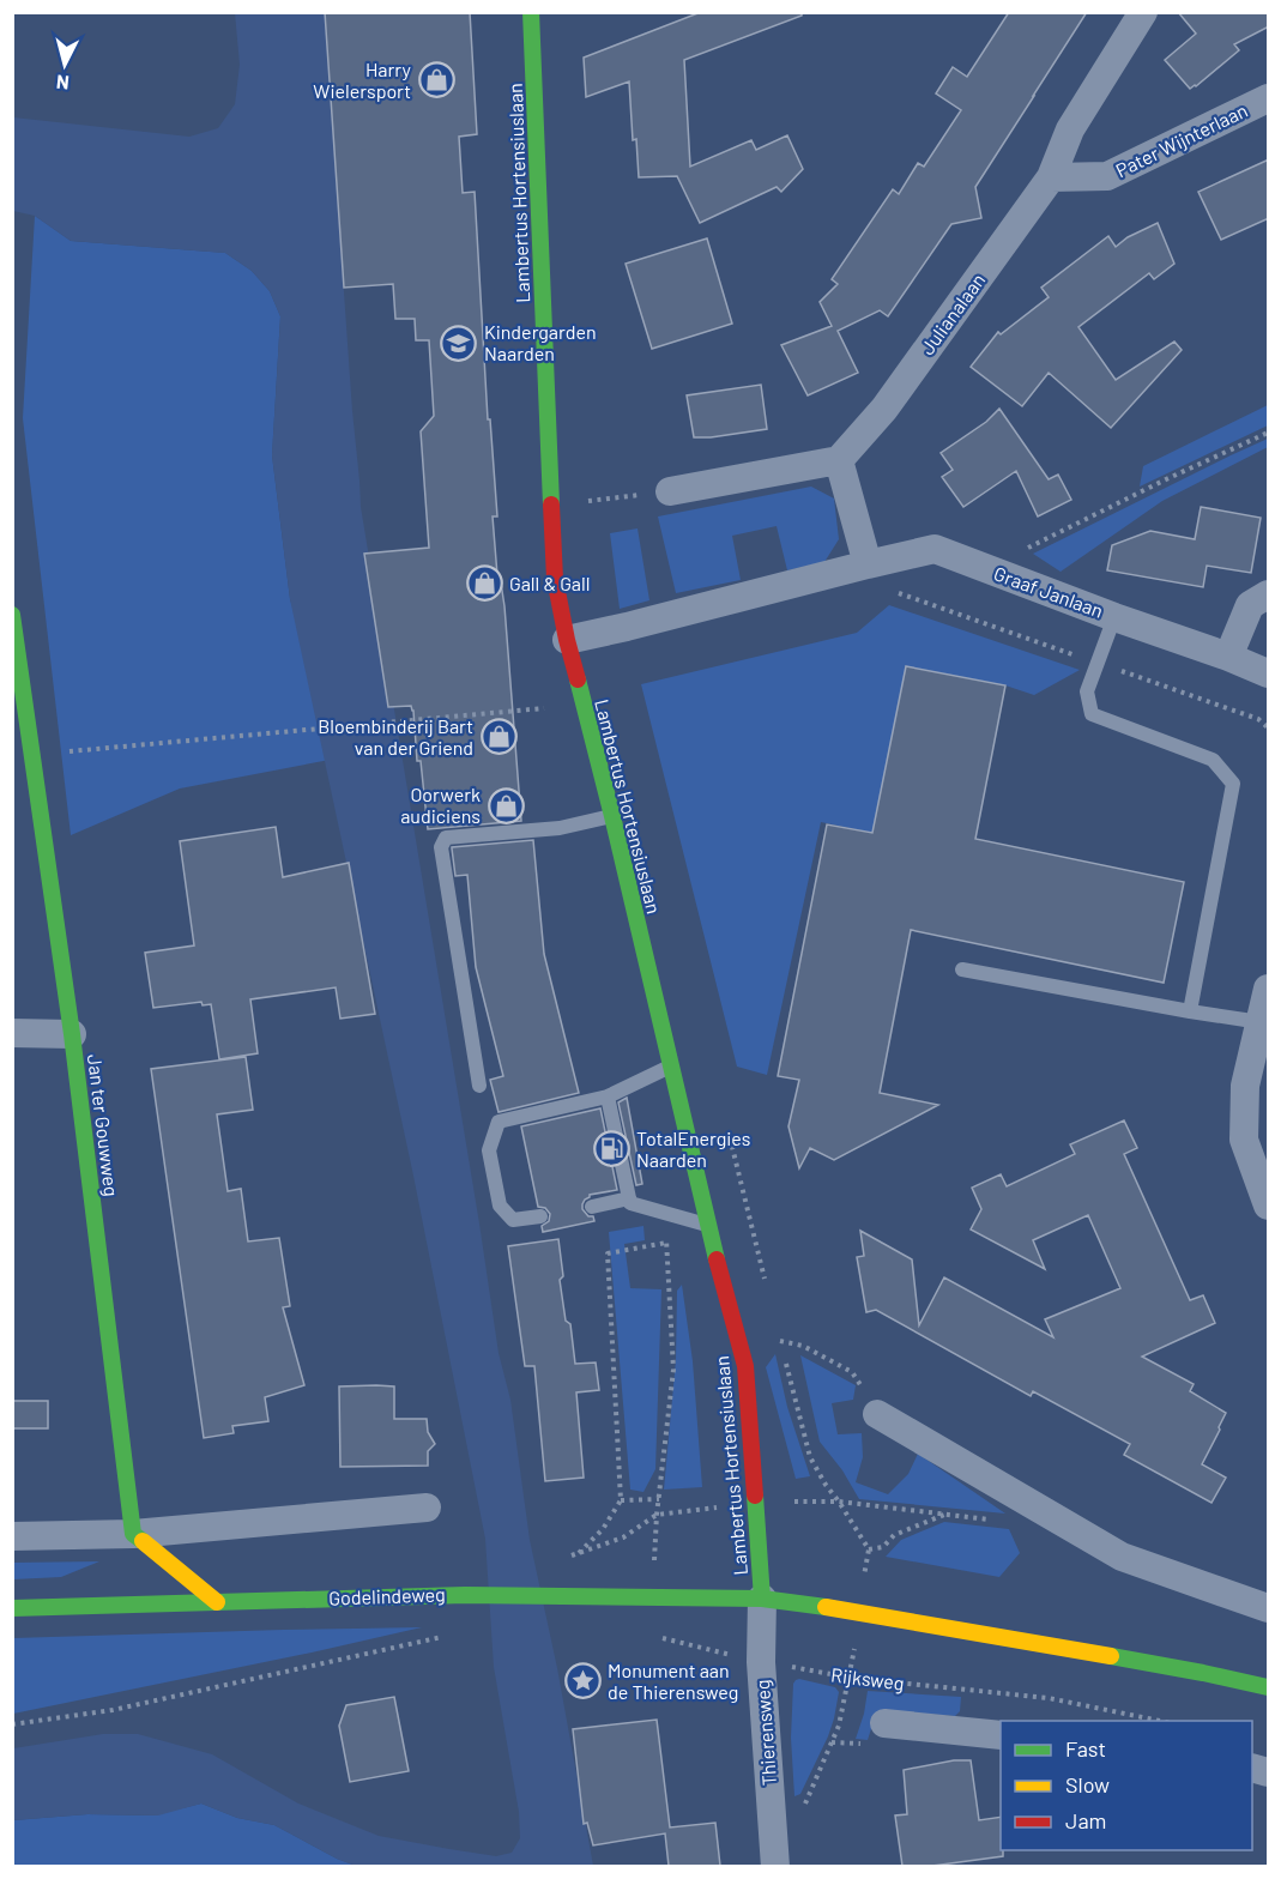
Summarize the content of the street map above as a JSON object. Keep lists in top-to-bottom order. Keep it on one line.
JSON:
{"streets":{"street":["Pater Wijnterlaan","Lambertus Hortensiuslaan","Julianalaan","Graaf Janlaan","Jan ter Gouwweg","Godelindeweg","Thierensweg"],"path":["Rijksweg"]},"crossings":[["Pater Wijnterlaan","Julianalaan"],["Lambertus Hortensiuslaan","Graaf Janlaan"],["Lambertus Hortensiuslaan","Godelindeweg"],["Lambertus Hortensiuslaan","Thierensweg"],["Godelindeweg","Thierensweg"],["Rijksweg","Thierensweg"]],"places":{"shop":["Harry Wielersport","Gall & Gall","Bloembinderij Bart van der Griend","Oorwerk audiciens"],"school or university":["Kindergarden Naarden"],"fuel station":["TotalEnergies Naarden"],"place":["Monument aan de Thierensweg"]},"legend":["Fast","Slow","Jam"],"north":"bottom"}
